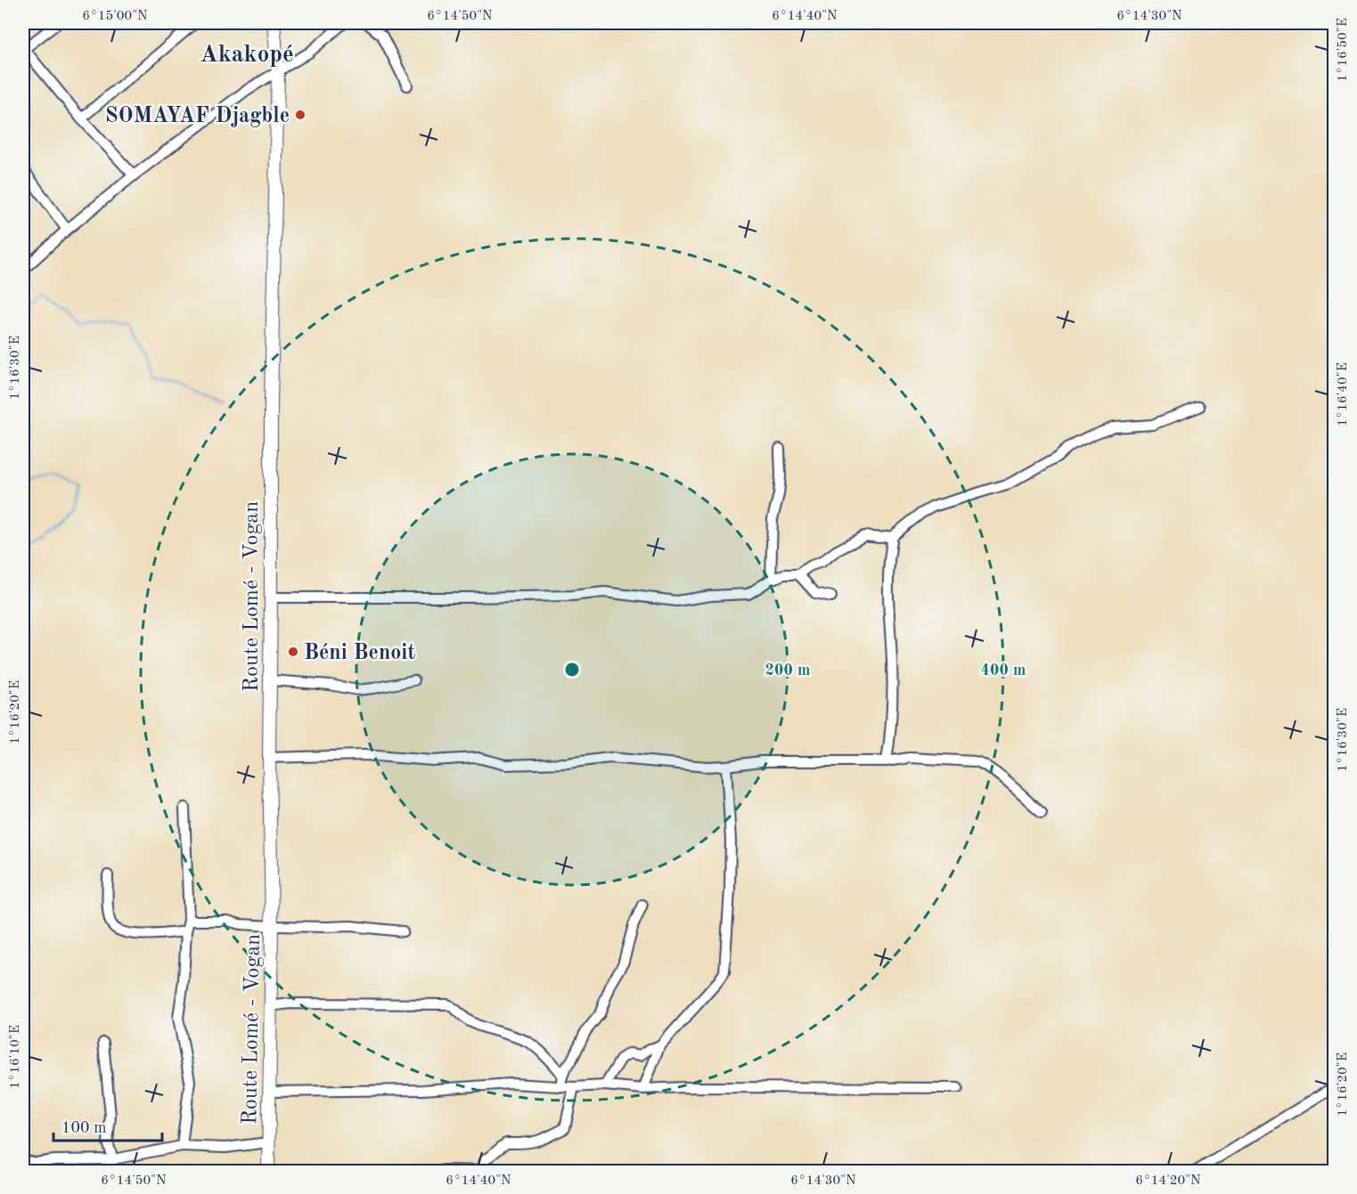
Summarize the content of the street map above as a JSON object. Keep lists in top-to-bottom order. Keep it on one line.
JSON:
{"streets":{"main road":["Route Lomé - Vogan"]},"districts":["Akakopé"],"places":["SOMAYAF Djagble","Béni Benoit"],"scale_bar":"100 m","coordinates":["6°15'00\"N","6°14'50\"N","6°14'40\"N","6°14'30\"N","1°16'50\"E","1°16'30\"E","1°16'40\"E","1°16'20\"E","1°16'10\"E","6°14'20\"N"],"rings":["200 m","400 m"]}
